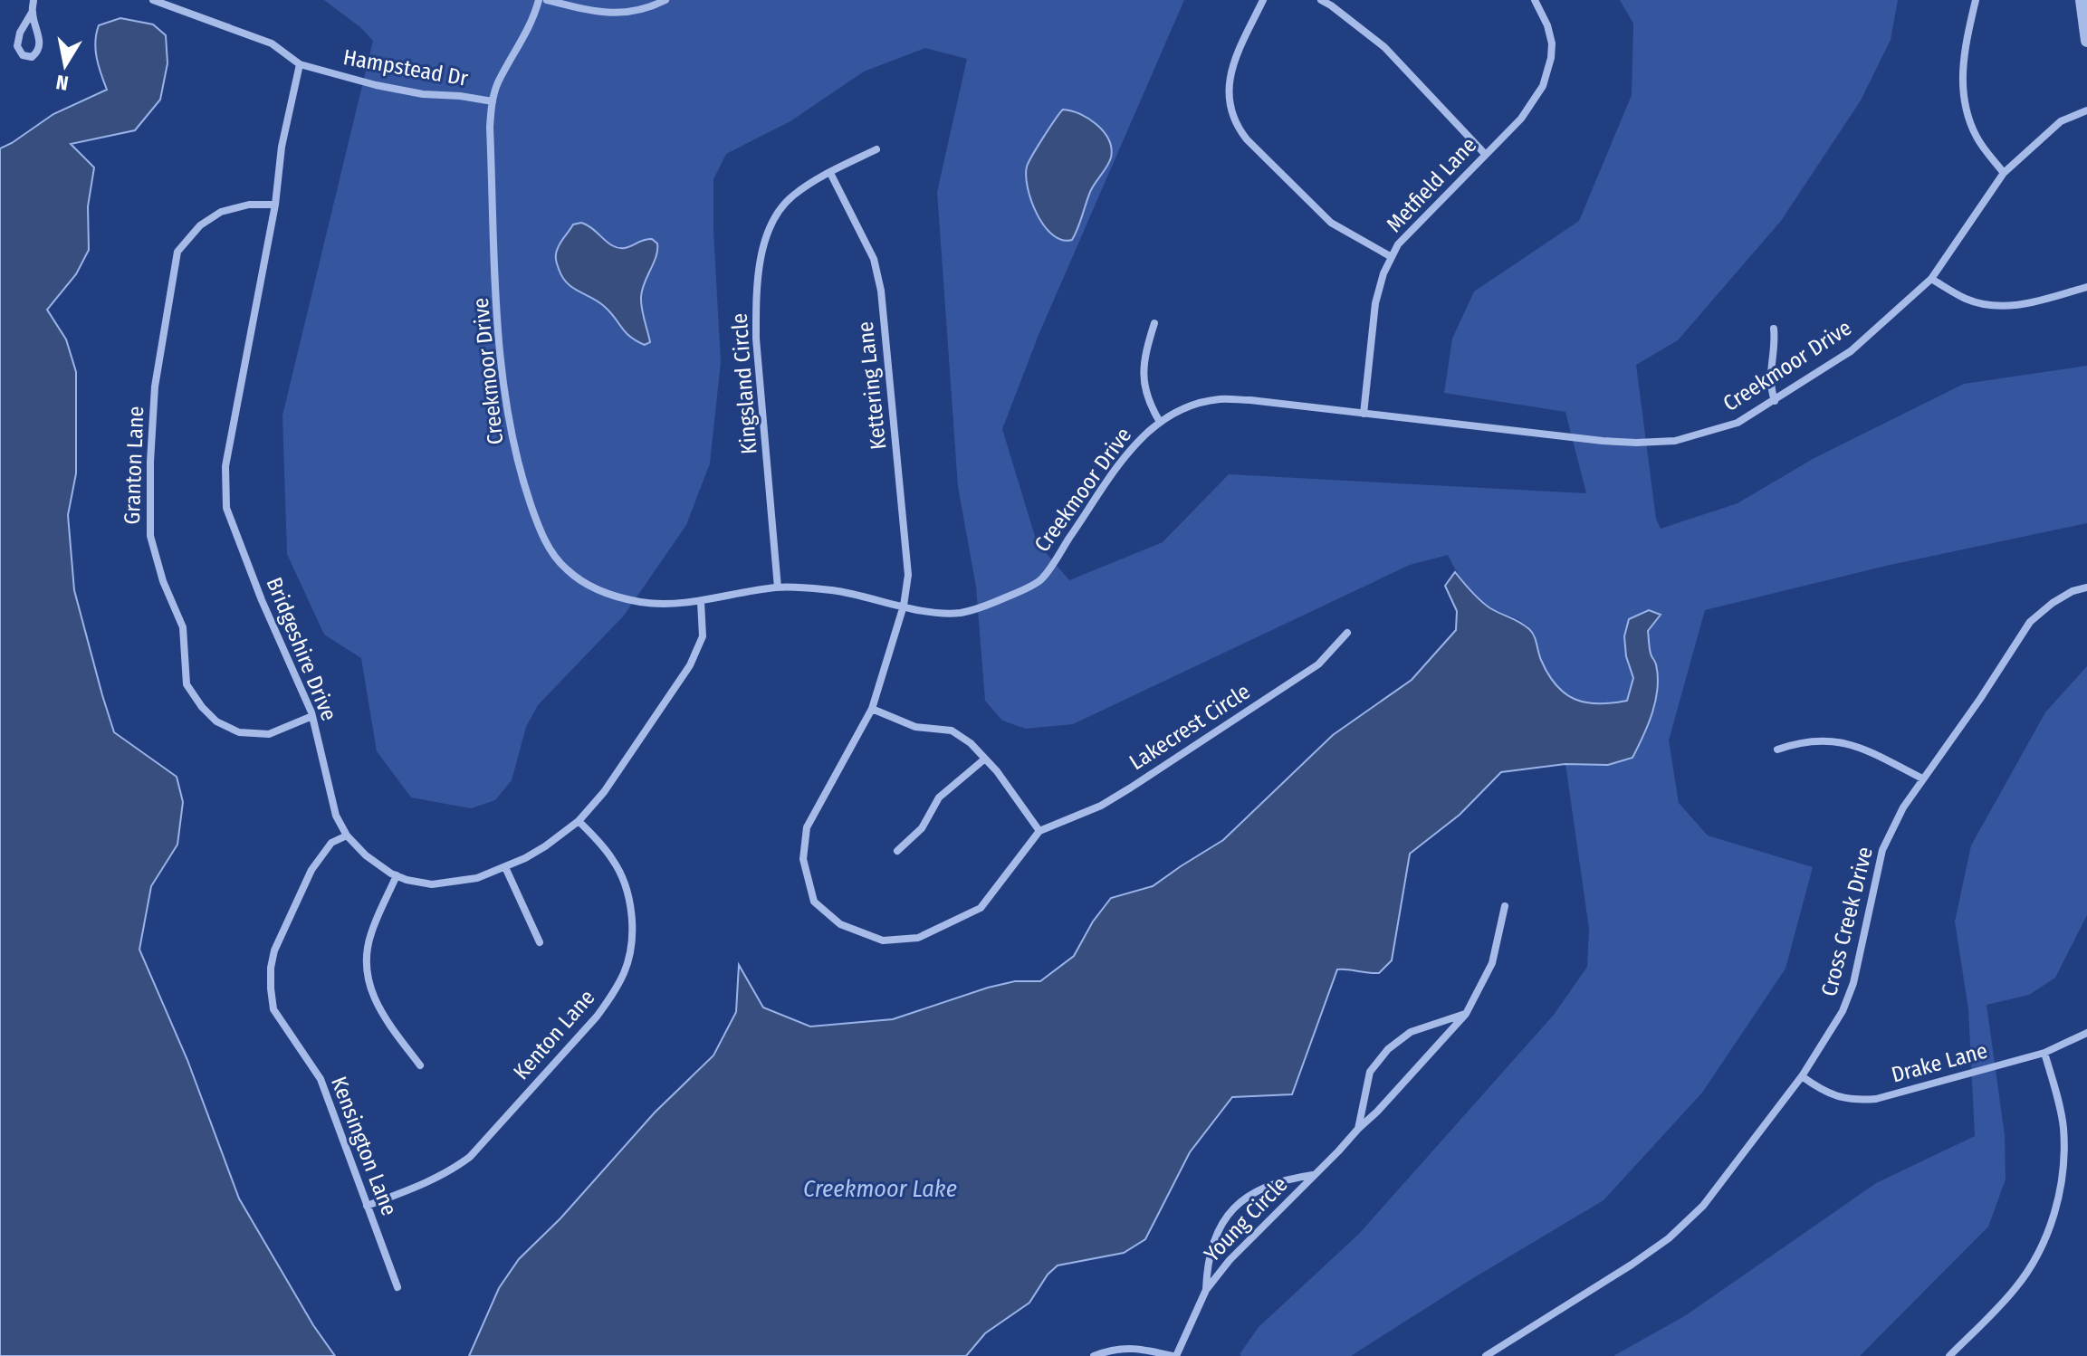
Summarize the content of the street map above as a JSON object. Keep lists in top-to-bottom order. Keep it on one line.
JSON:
{"streets":{"street":["Hampstead Dr","Metfield Lane","Creekmoor Drive","Kingsland Circle","Kettering Lane","Granton Lane","Bridgeshire Drive","Lakecrest Circle","Cross Creek Drive","Kenton Lane","Drake Lane","Kensington Lane","Young Circle"]},"crossings":[["Hampstead Dr","Creekmoor Drive"],["Hampstead Dr","Bridgeshire Drive"],["Metfield Lane","Creekmoor Drive"],["Creekmoor Drive","Kingsland Circle"],["Creekmoor Drive","Kettering Lane"],["Creekmoor Drive","Bridgeshire Drive"],["Kingsland Circle","Kettering Lane"],["Granton Lane","Bridgeshire Drive"],["Bridgeshire Drive","Kenton Lane"],["Bridgeshire Drive","Kensington Lane"],["Cross Creek Drive","Drake Lane"],["Kenton Lane","Kensington Lane"]],"water":["Creekmoor Lake"],"north":"bottom"}
